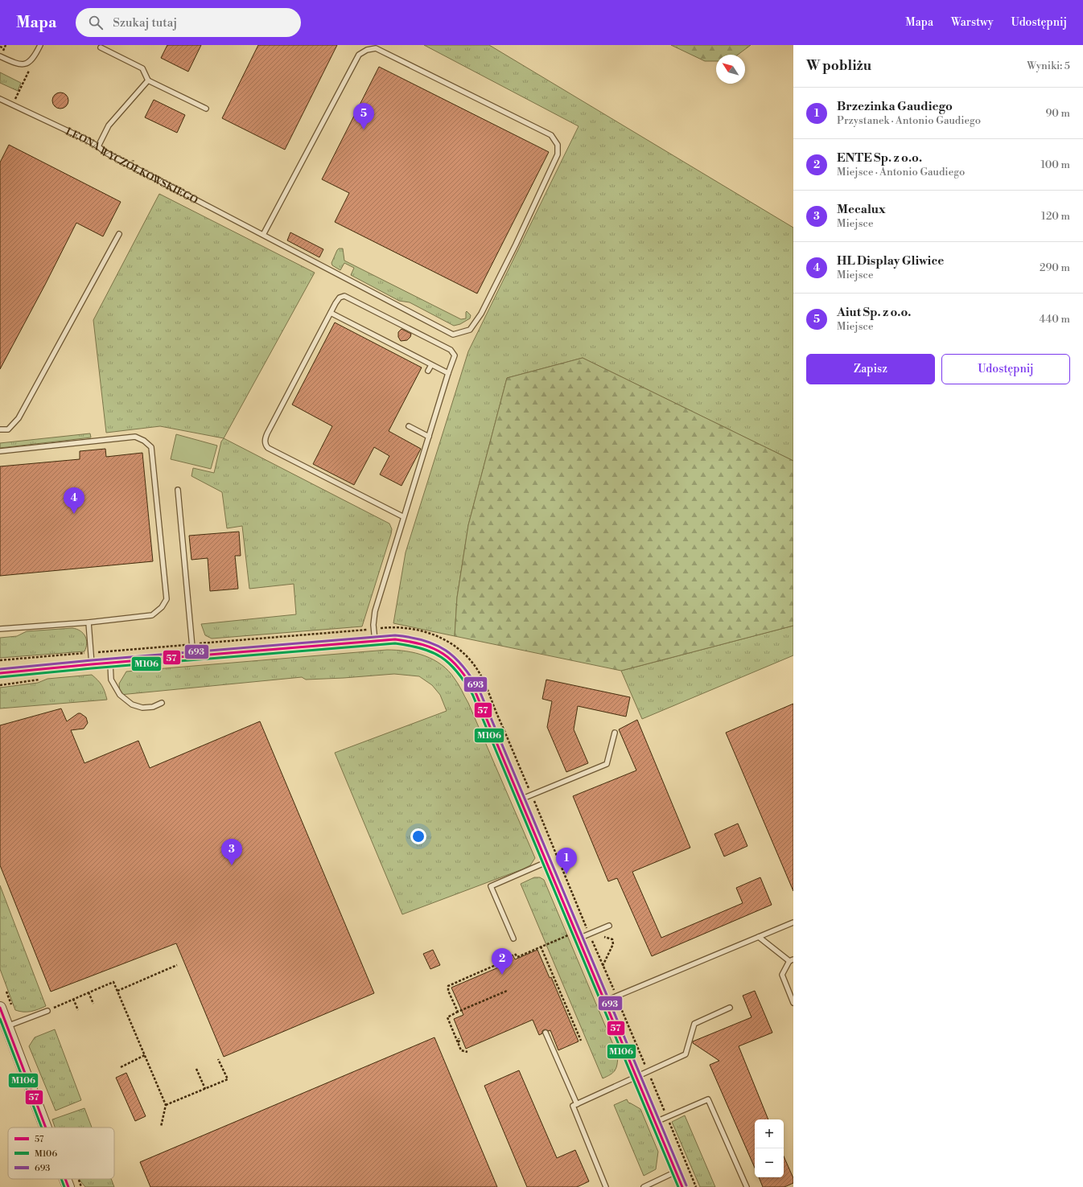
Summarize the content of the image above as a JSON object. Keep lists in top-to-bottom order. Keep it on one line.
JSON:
{"streets":{"lane":["LEONA WYCZÓŁKOWSKIEGO"]},"lines":["transit line 693","transit line 57","transit line M106"],"legend":["57","M106","693"],"north":"top left","page":{"header":"Mapa","search":"Szukaj tutaj","nav":["Mapa","Warstwy","Udostępnij"],"heading":["W pobliżu","Wyniki: 5"],"list":[{"mark":"1","name":"Brzezinka Gaudiego","note":"Przystanek · Antonio Gaudiego","value":"90 m"},{"mark":"2","name":"ENTE Sp. z o.o.","note":"Miejsce · Antonio Gaudiego","value":"100 m"},{"mark":"3","name":"Mecalux","note":"Miejsce","value":"120 m"},{"mark":"4","name":"HL Display Gliwice","note":"Miejsce","value":"290 m"},{"mark":"5","name":"Aiut Sp. z o.o.","note":"Miejsce","value":"440 m"}],"pins":["5","4","3","1","2"],"buttons":["Zapisz","Udostępnij"],"map_buttons":["+","−"]}}
